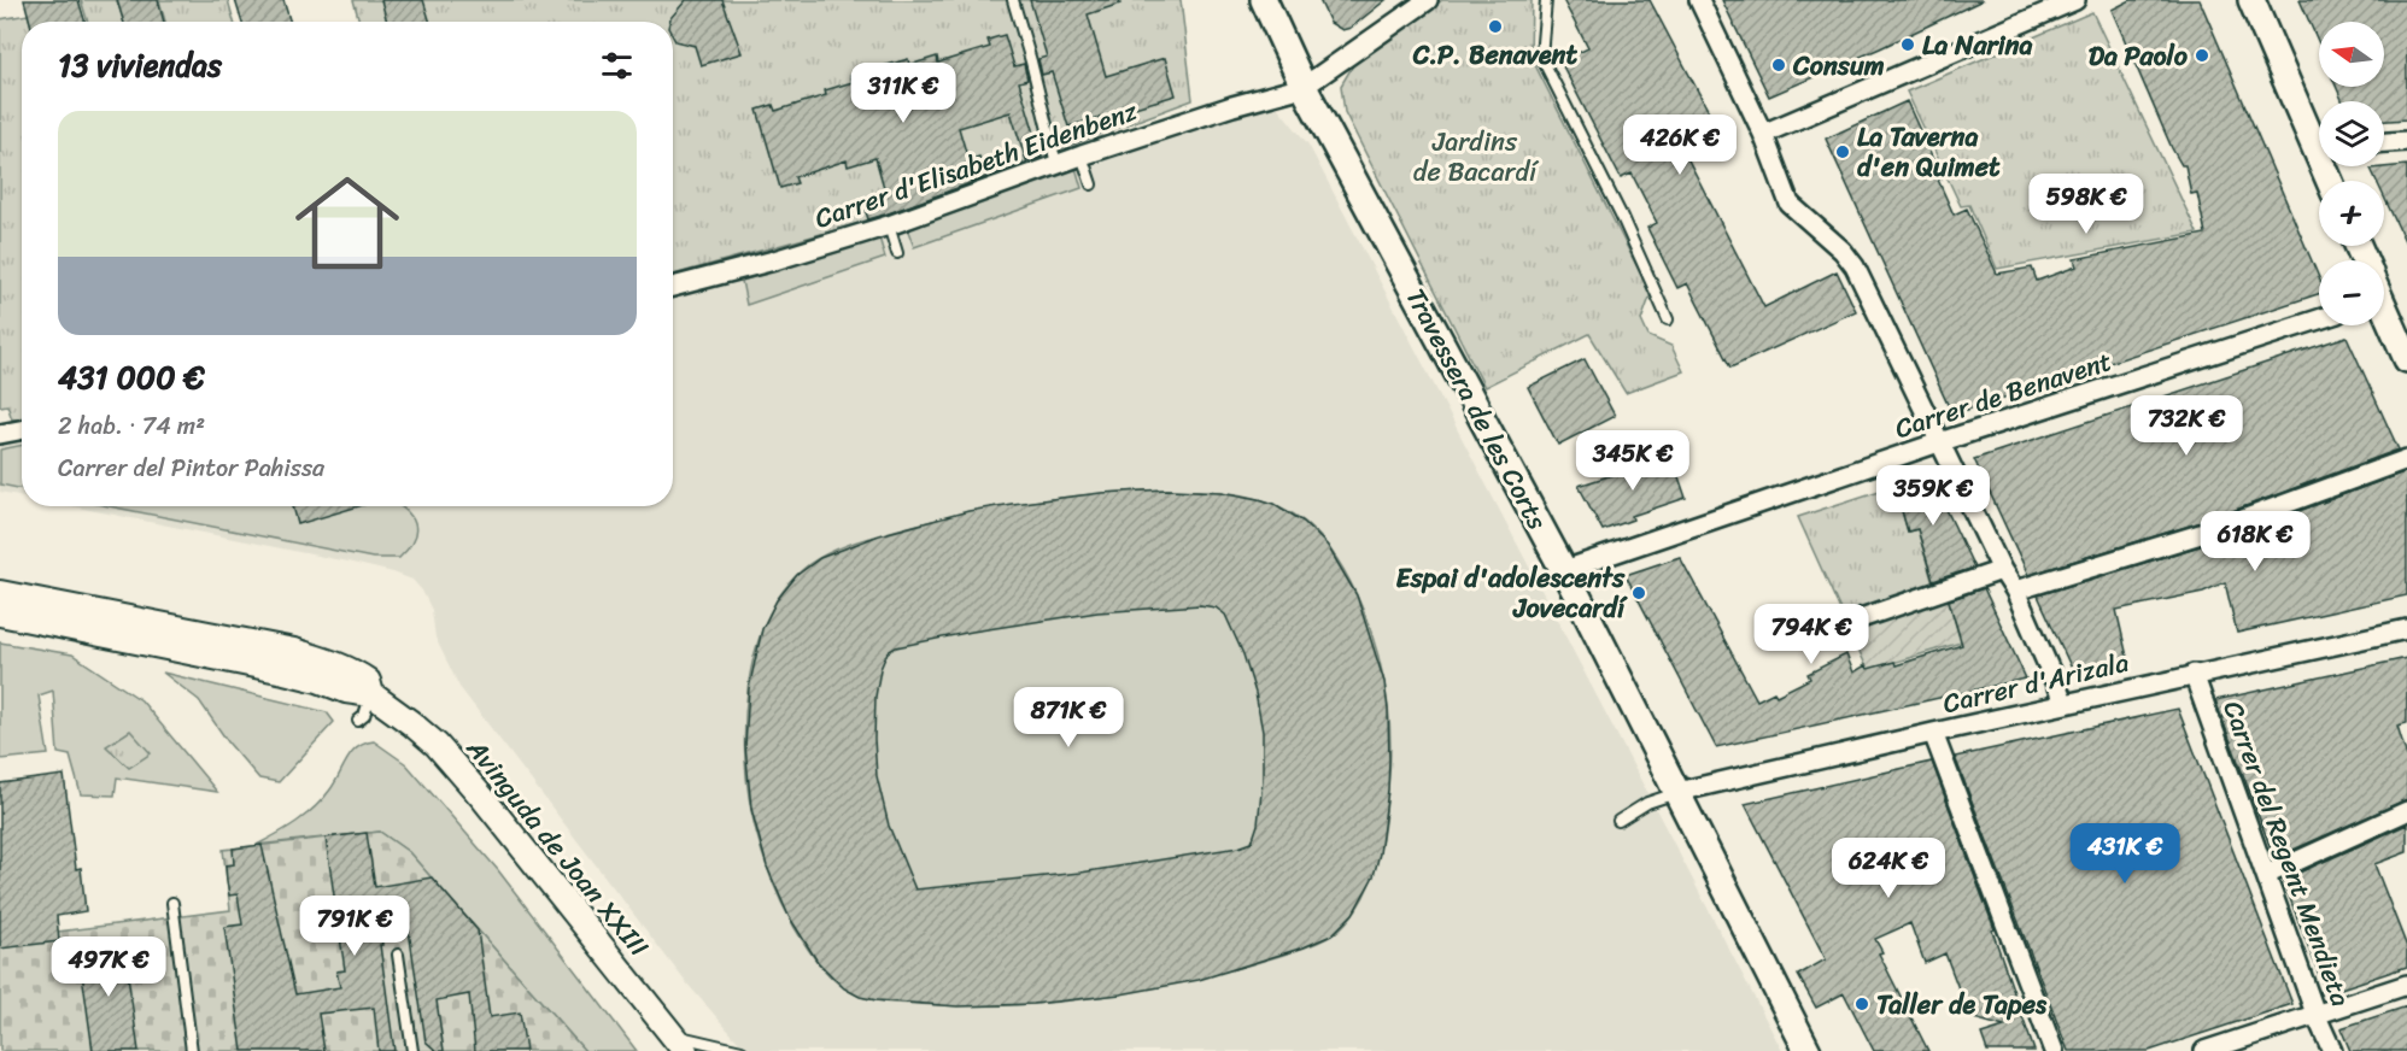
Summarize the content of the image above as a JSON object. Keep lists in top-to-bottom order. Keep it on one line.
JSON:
{"streets":{"main road":["Travessera de les Corts"],"street":["Carrer d'Elisabeth Eidenbenz","Carrer de Benavent","Carrer d'Arizala","Avinguda de Joan XXIII","Carrer del Regent Mendieta"]},"crossings":[["Carrer d'Elisabeth Eidenbenz","Travessera de les Corts"],["Carrer de Benavent","Travessera de les Corts"],["Travessera de les Corts","Carrer d'Arizala"],["Carrer d'Arizala","Carrer del Regent Mendieta"]],"parks":["Jardins de Bacardí"],"places":["C.P. Benavent","La Narina","Da Paolo","Consum","La Taverna d'en Quimet","Espai d'adolescents Jovecardí","Taller de Tapes"],"north":"left","page":{"map_buttons":["+","−"],"heading":"13 viviendas","price":["311K €","426K €","598K €","732K €","345K €","359K €","618K €","794K €","871K €","431K €","624K €","791K €","497K €"],"list":[{"name":"431 000 €","note":"2 hab. · 74 m² · Carrer del Pintor Pahissa"}]}}
